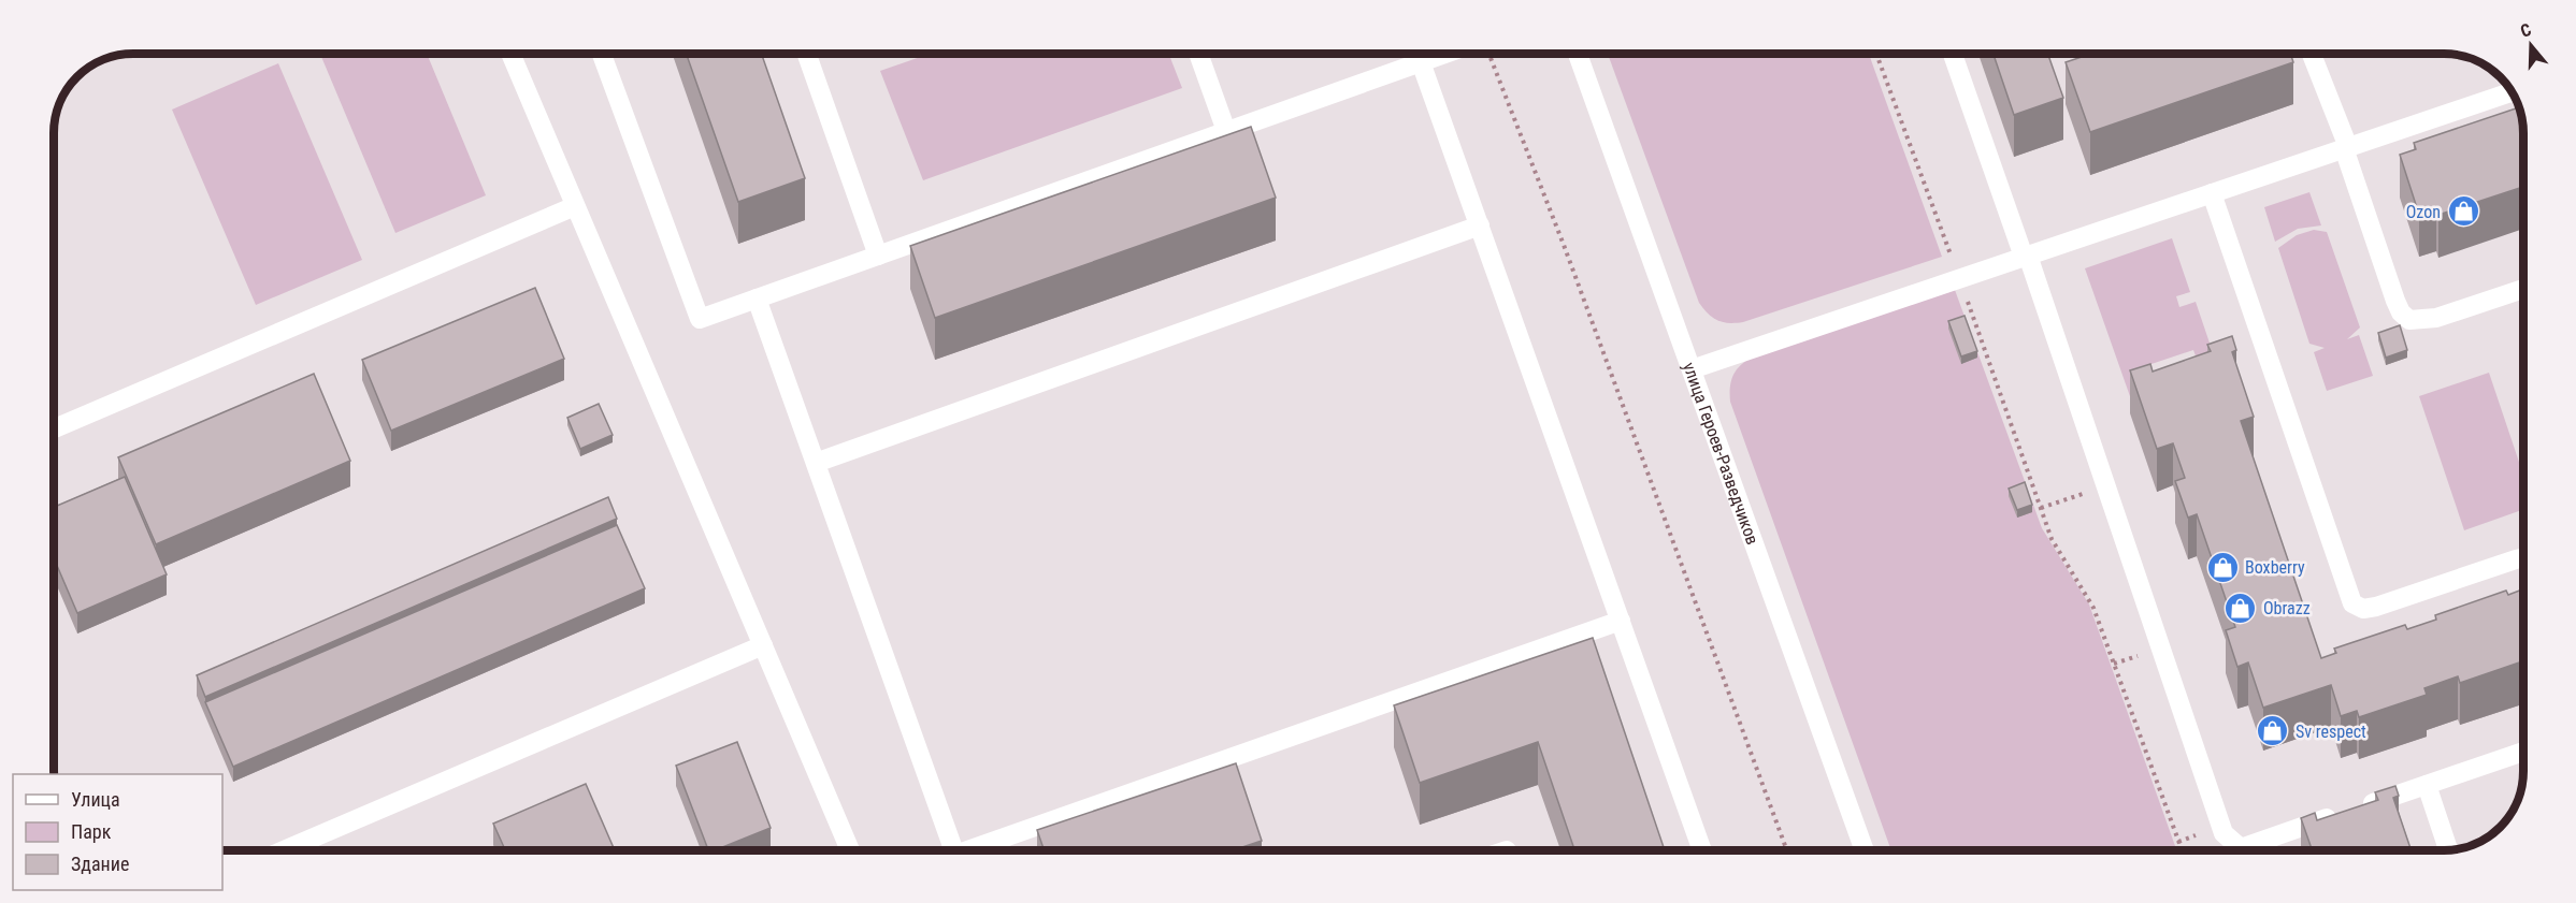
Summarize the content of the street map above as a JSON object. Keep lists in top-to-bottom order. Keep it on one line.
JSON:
{"streets":{"street":["улица Героев-Разведчиков"]},"places":{"shop":["Ozon","Boxberry","Obrazz","Sv respect"]},"legend":["Улица","Парк","Здание"],"north":"top"}
